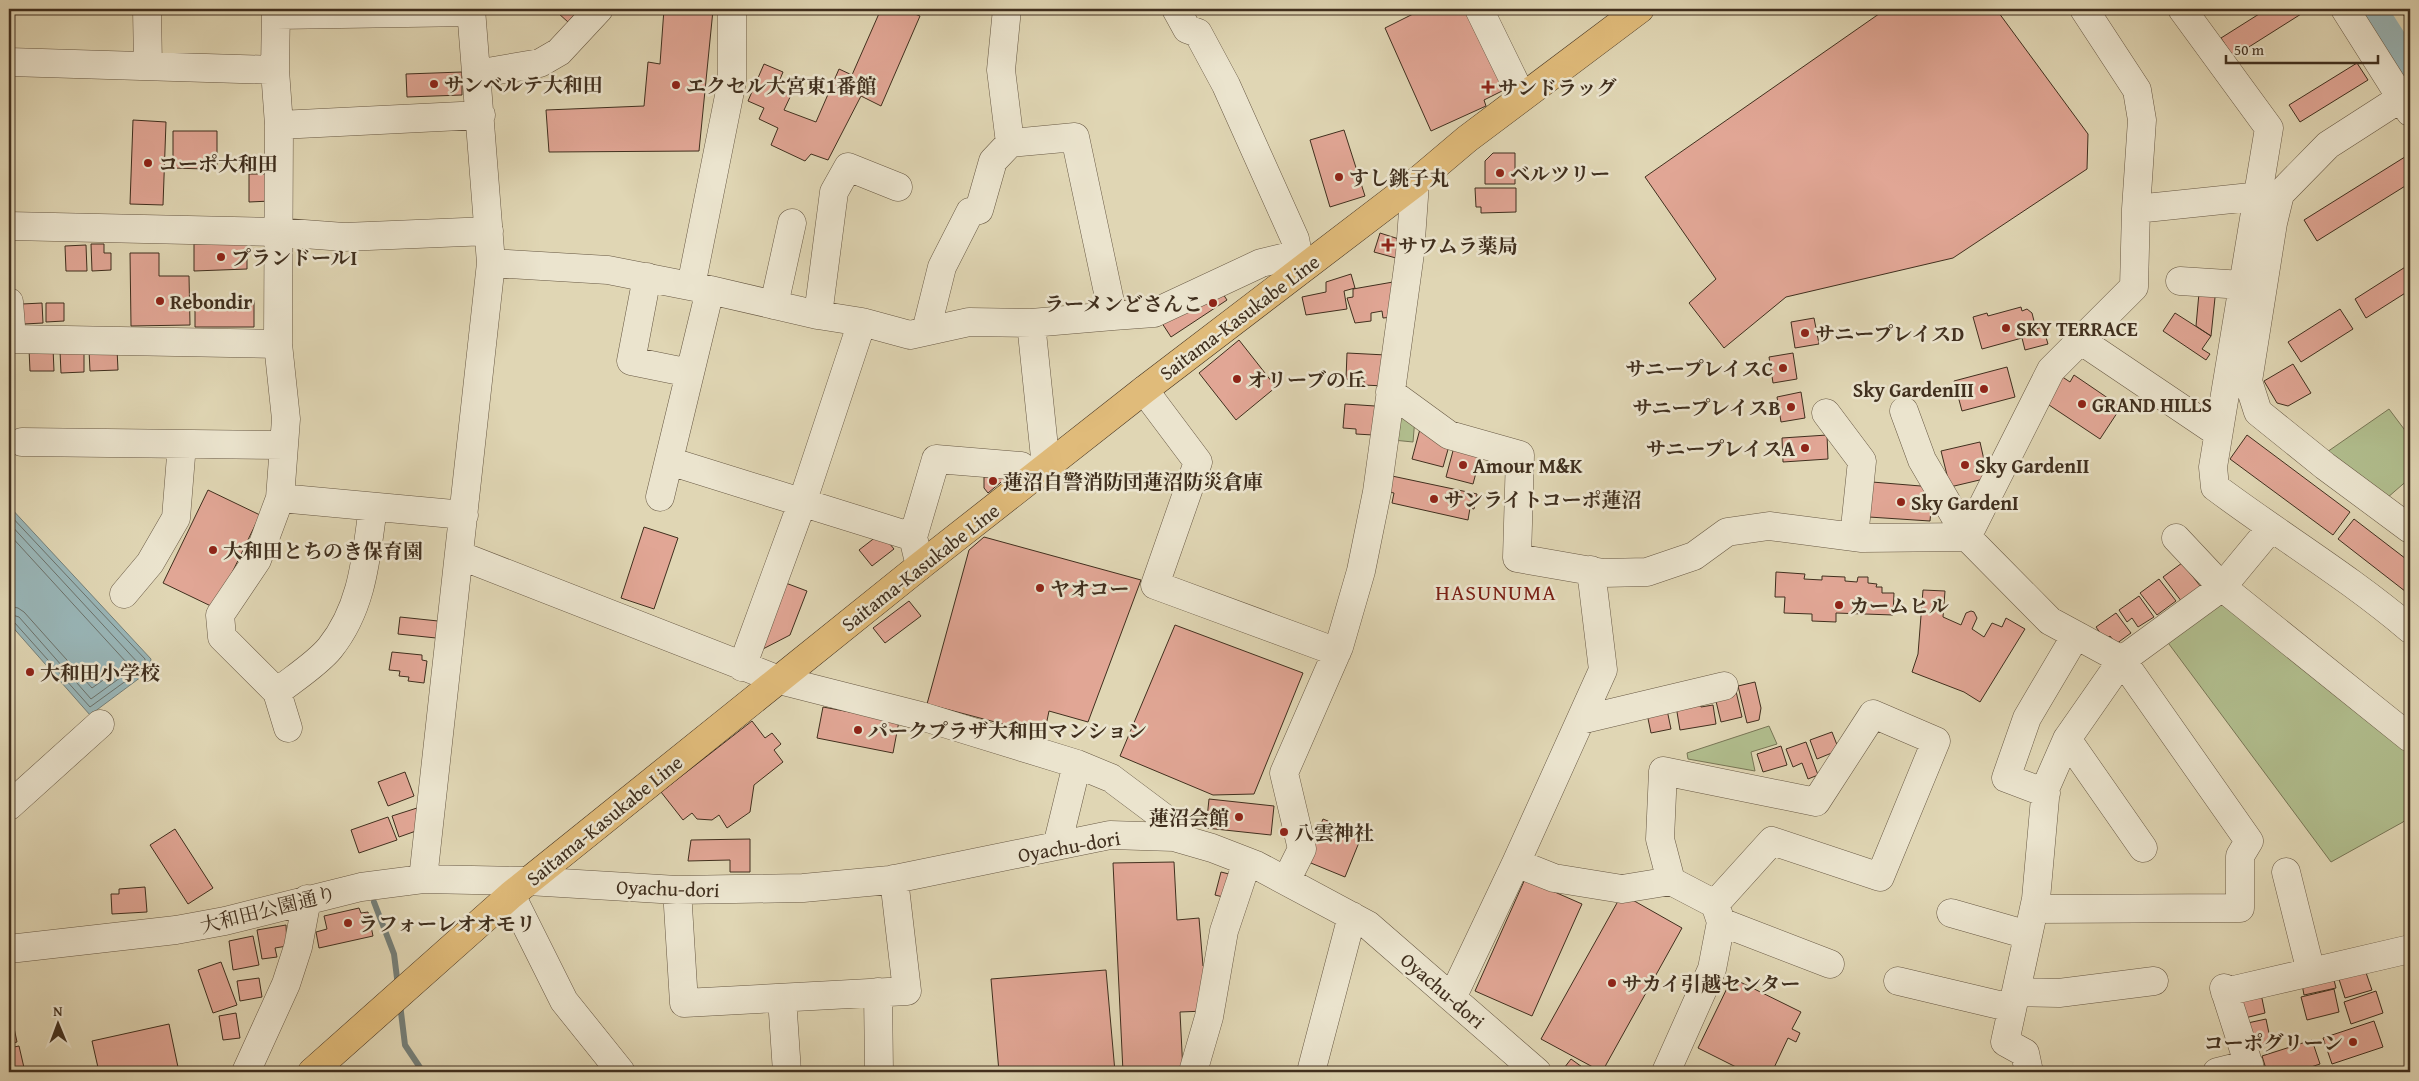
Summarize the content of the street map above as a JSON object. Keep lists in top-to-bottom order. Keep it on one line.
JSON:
{"streets":{"main road":["Saitama-Kasukabe Line"],"street":["Oyachu-dori","大和田公園通り"]},"crossings":[["Saitama-Kasukabe Line","Oyachu-dori"],["Saitama-Kasukabe Line","大和田公園通り"],["Oyachu-dori","大和田公園通り"]],"districts":["HASUNUMA"],"places":{"other":["サンベルテ大和田","エクセル大宮東1番館","コーポ大和田","ベルツリー","すし銚子丸","プランドールⅠ","Rebondir","ラーメンどさんこ","SKY TERRACE","サニープレイスD","サニープレイスC","オリーブの丘","Sky GardenⅢ","GRAND HILLS","サニープレイスB","サニープレイスA","Amour M&K","Sky GardenⅡ","蓮沼自警消防団蓮沼防災倉庫","サンライトコーポ蓮沼","Sky GardenⅠ","大和田とちのき保育園","ヤオコー","カームヒル","大和田小学校","パークプラザ大和田マンション","蓮沼会館","八雲神社","ラフォーレオオモリ","サカイ引越センター","コーポグリーン"],"health":["サンドラッグ","サワムラ薬局"]},"scale_bar":"50 m","north":"top"}
